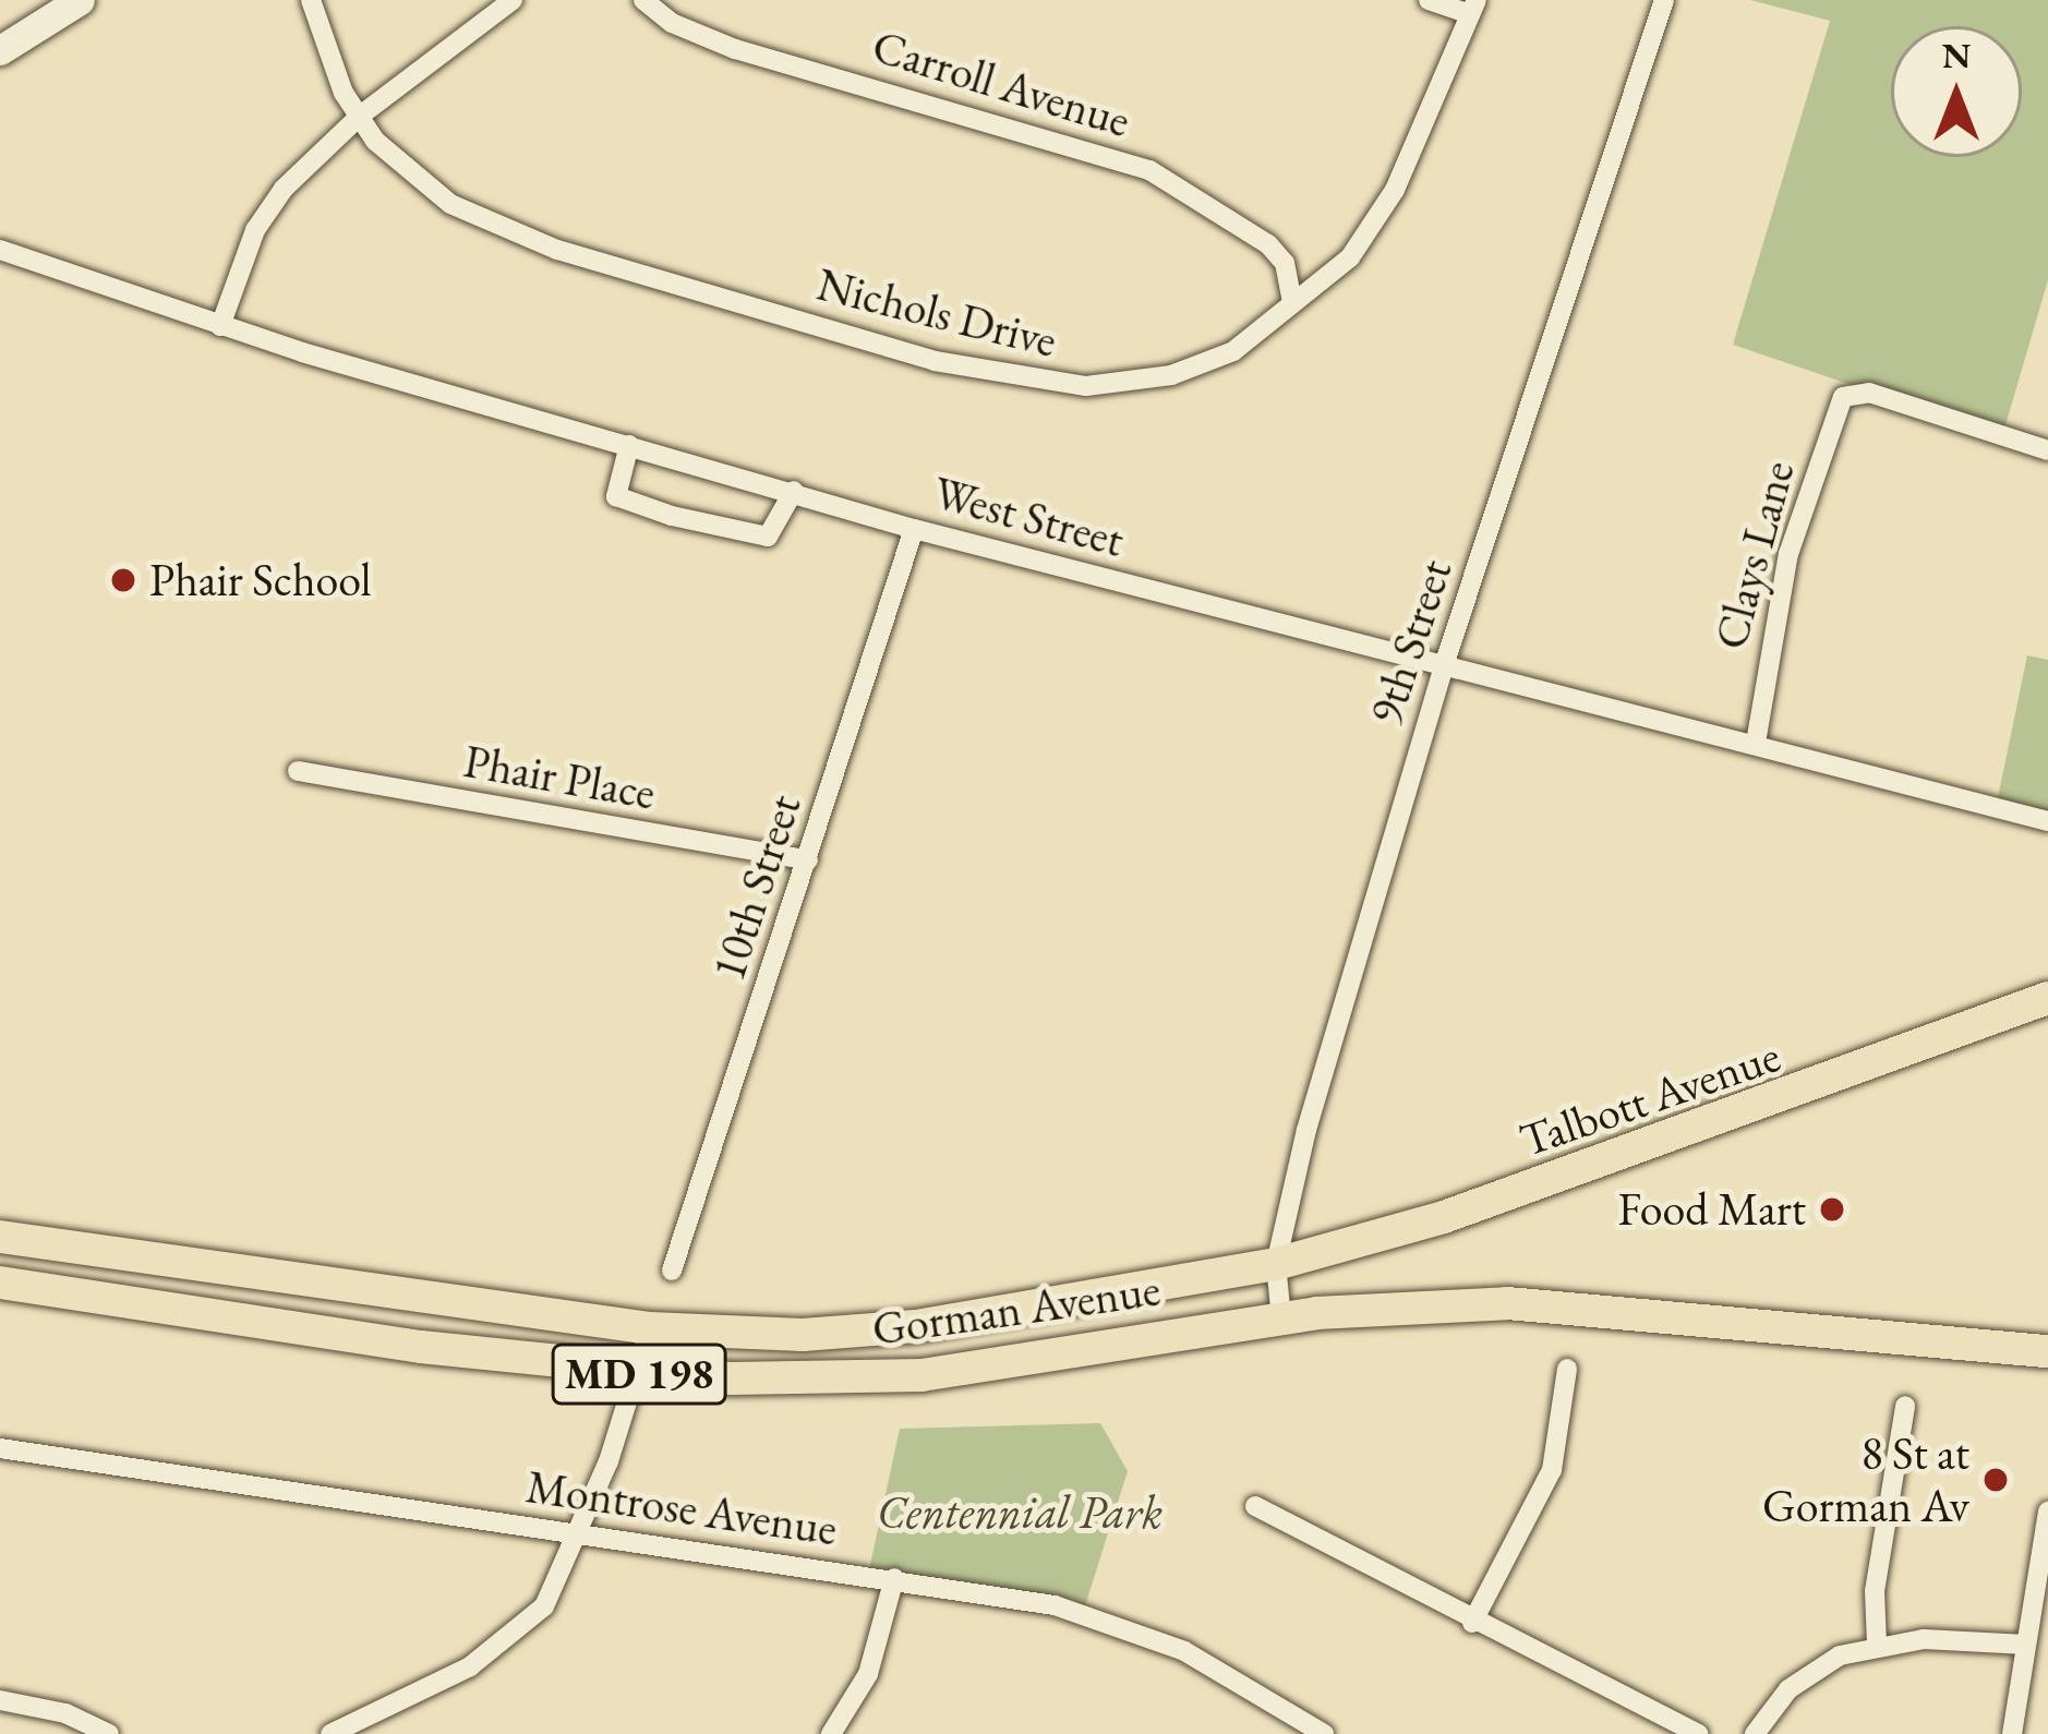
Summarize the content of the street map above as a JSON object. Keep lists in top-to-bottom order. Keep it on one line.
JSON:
{"streets":{"main road":["Talbott Avenue","Gorman Avenue","MD 198"],"street":["Carroll Avenue","Nichols Drive","West Street","Clays Lane","9th Street","Phair Place","10th Street","Montrose Avenue"]},"crossings":[["Carroll Avenue","Nichols Drive"],["West Street","Clays Lane"],["West Street","9th Street"],["West Street","10th Street"],["9th Street","Talbott Avenue"],["9th Street","Gorman Avenue"],["Phair Place","10th Street"],["Talbott Avenue","Gorman Avenue"]],"parks":["Centennial Park"],"places":["Phair School","Food Mart","8 St at Gorman Av"],"north":"top"}
